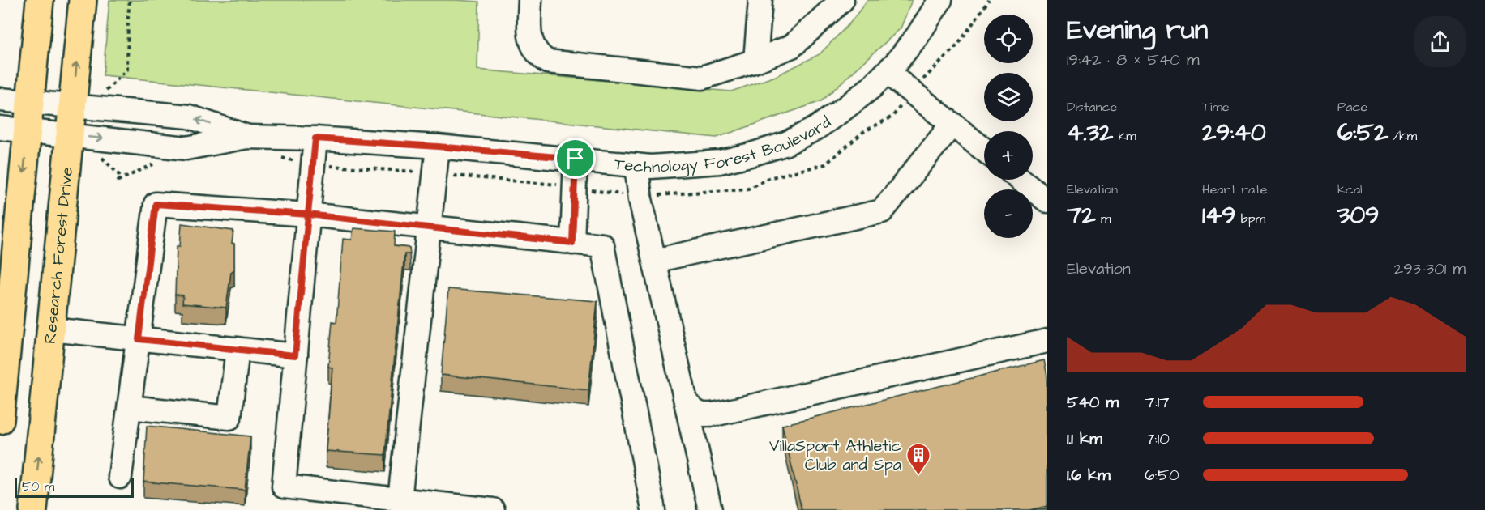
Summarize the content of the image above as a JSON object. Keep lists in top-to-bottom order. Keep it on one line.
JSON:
{"streets":{"main road":["Research Forest Drive"],"street":["Technology Forest Boulevard"]},"crossings":[["Technology Forest Boulevard","Research Forest Drive"]],"places":{"building":["VillaSport Athletic Club and Spa"]},"scale_bar":"50 m","page":{"heading":["Evening run","19:42 · 8 × 540 m"],"map_buttons":["+","−"],"stats":[["Distance","4.32 km"],["Time","29:40"],["Pace","6:52 /km"],["Elevation","72 m"],["Heart rate","149 bpm"],["kcal","309"]],"chart":["Elevation","293–301 m"],"list":[{"name":"540 m","note":"7:17"},{"name":"1.1 km","note":"7:10"},{"name":"1.6 km","note":"6:50"}],"scale":"50 m"}}
